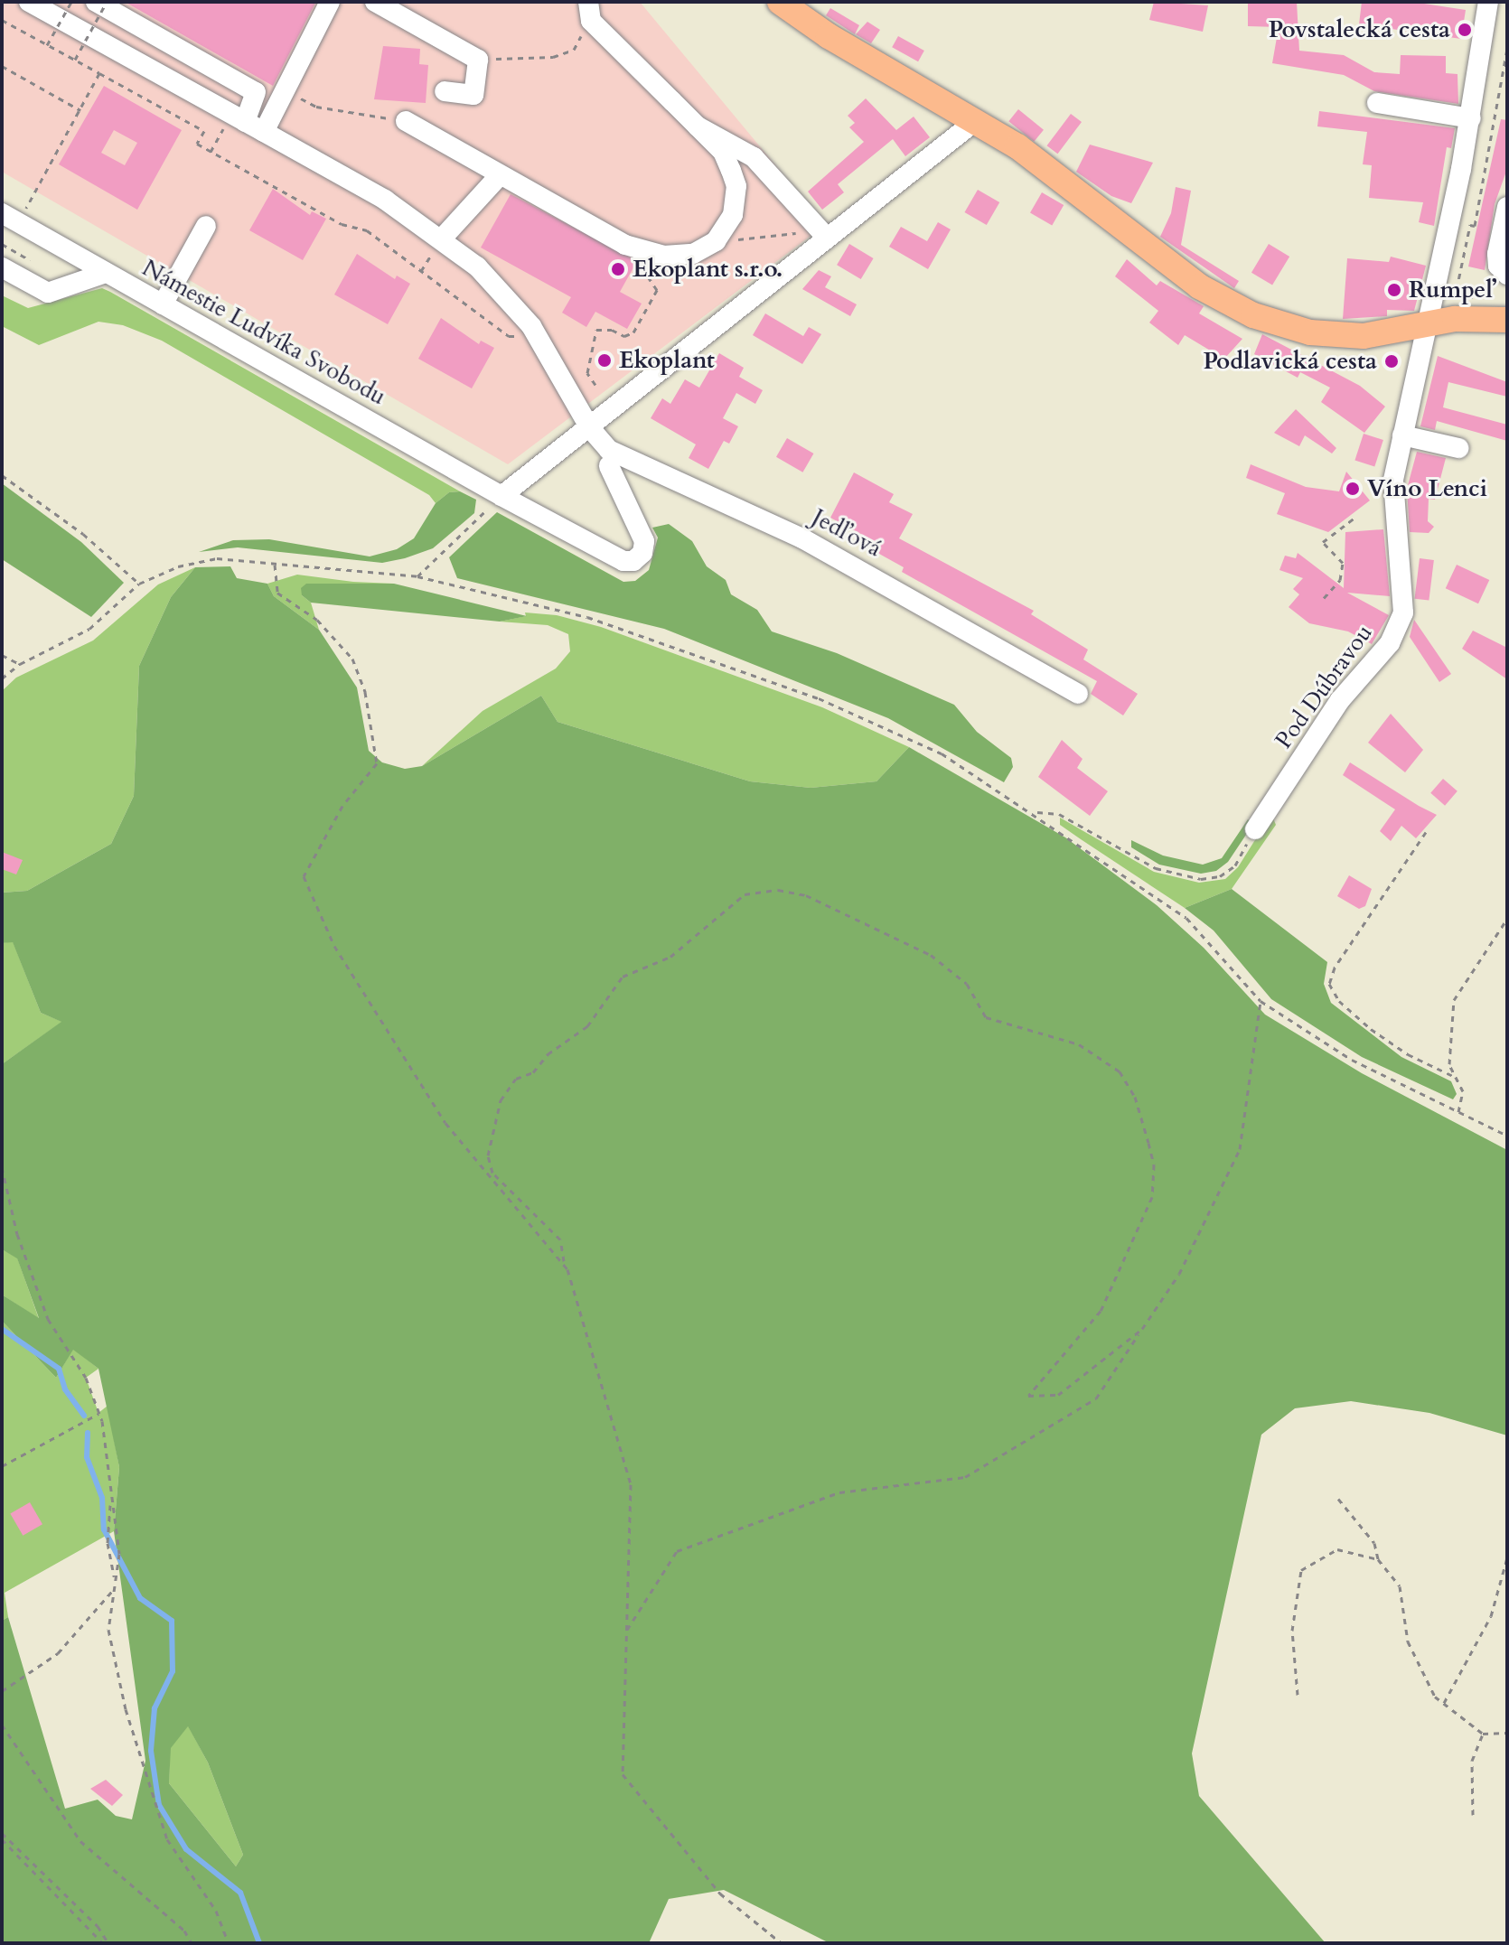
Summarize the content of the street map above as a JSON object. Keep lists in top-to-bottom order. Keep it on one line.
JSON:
{"streets":{"street":["Námestie Ludvíka Svobodu","Jedľová","Pod Dúbravou"]},"places":["Povstalecká cesta","Ekoplant s.r.o.","Rumpeľ","Ekoplant","Podlavická cesta","Víno Lenci"]}
